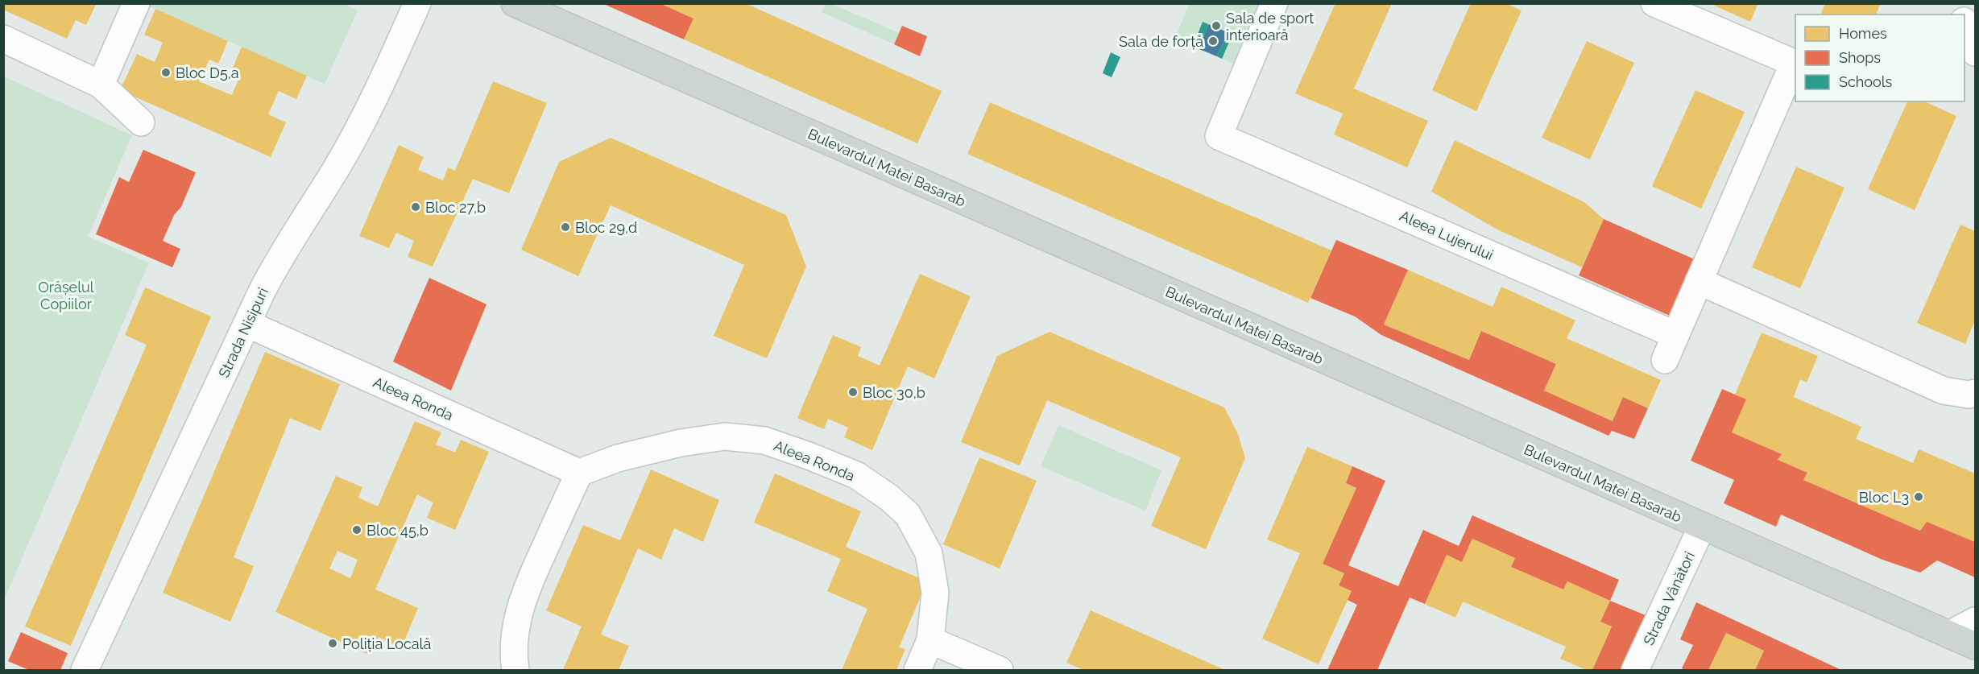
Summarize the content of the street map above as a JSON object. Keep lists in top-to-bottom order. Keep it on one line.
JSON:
{"streets":{"main road":["Bulevardul Matei Basarab"],"street":["Aleea Lujerului","Strada Nisipuri","Aleea Ronda","Strada Vânători"]},"crossings":[["Bulevardul Matei Basarab","Strada Vânători"],["Strada Nisipuri","Aleea Ronda"]],"parks":["Orășelul Copiilor"],"places":["Sala de sport interioară","Sala de forță","Bloc D5,a","Bloc 27,b","Bloc 29,d","Bloc 30,b","Bloc L3","Bloc 45,b","Poliția Locală"],"legend":["Homes","Shops","Schools"]}
